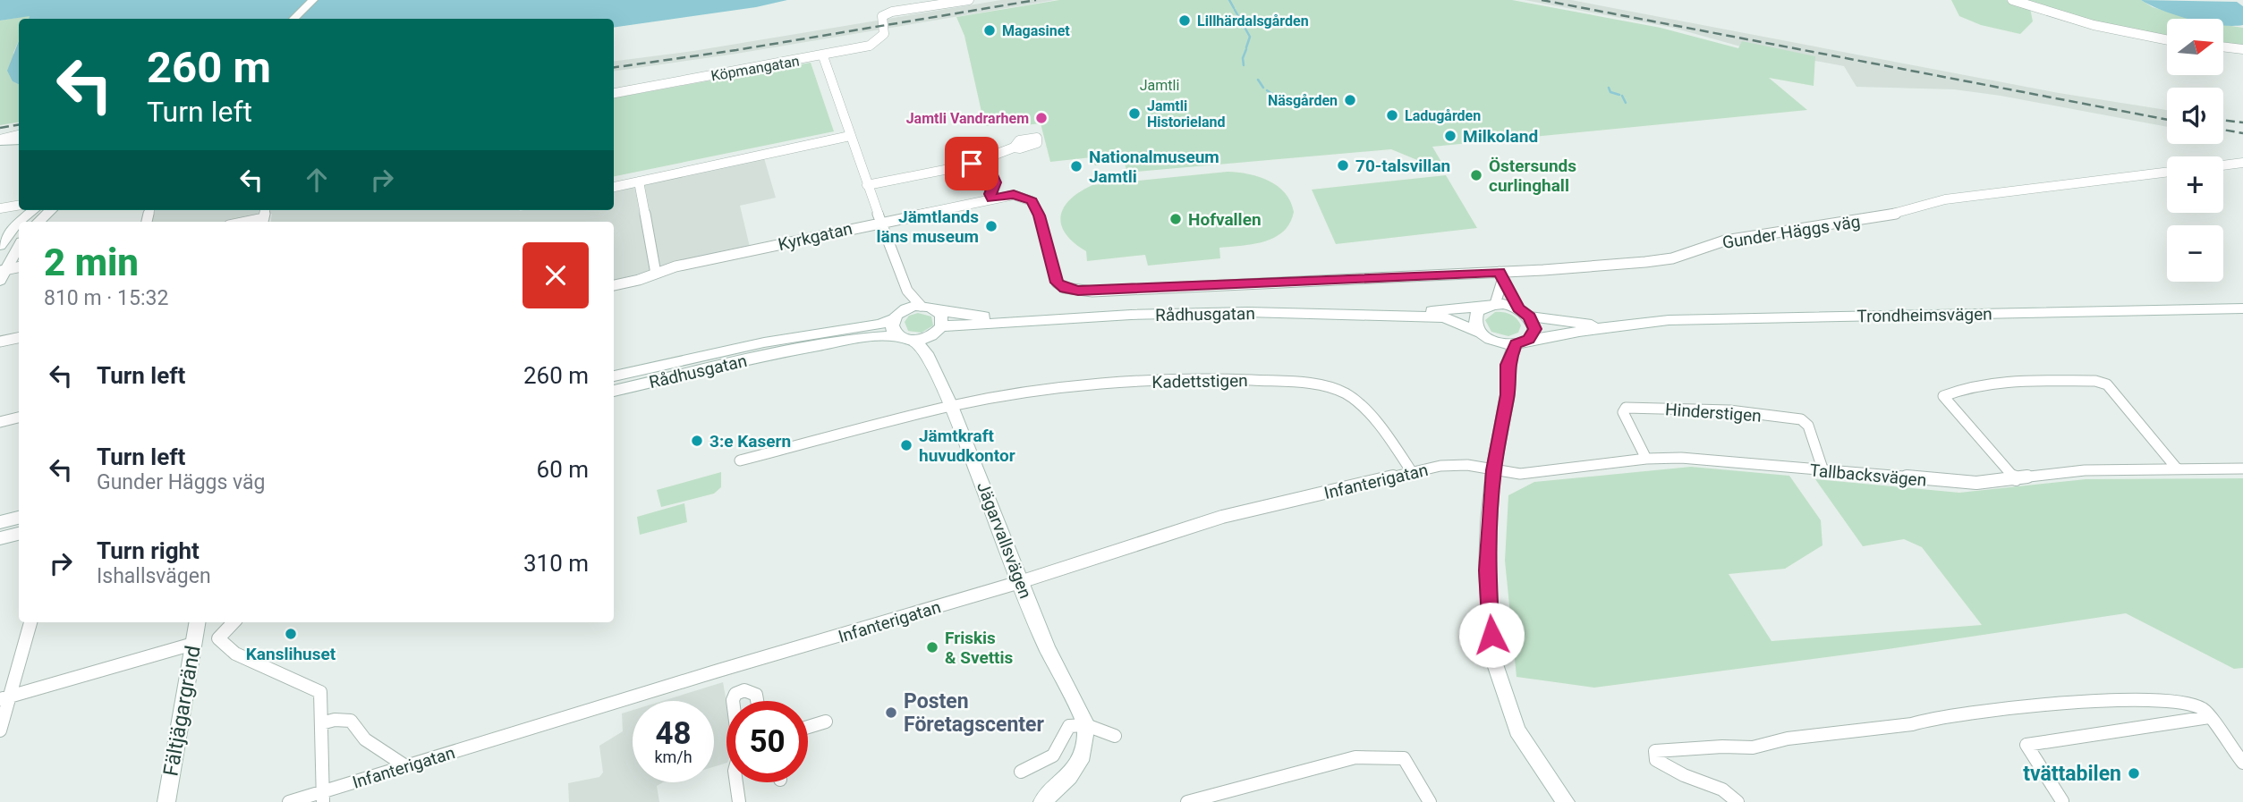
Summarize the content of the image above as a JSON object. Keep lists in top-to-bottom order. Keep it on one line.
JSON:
{"streets":{"main road":["Rådhusgatan","Trondheimsvägen","Jägarvallsvägen","Fältjägargränd"],"street":["Köpmangatan","Gunder Häggs väg","Kyrkgatan","Kadettstigen","Hinderstigen","Tallbacksvägen","Infanterigatan"]},"crossings":[["Rådhusgatan","Trondheimsvägen"],["Rådhusgatan","Jägarvallsvägen"],["Kadettstigen","Infanterigatan"],["Kadettstigen","Jägarvallsvägen"],["Hinderstigen","Tallbacksvägen"],["Tallbacksvägen","Infanterigatan"],["Infanterigatan","Jägarvallsvägen"]],"parks":["Jamtli"],"places":["Lillhärdalsgården","Magasinet","Näsgården","Jamtli Historieland","Ladugården","Jamtli Vandrarhem","Milkoland","70-talsvillan","Nationalmuseum Jamtli","Östersunds curlinghall","Hofvallen","Jämtlands läns museum","3:e Kasern","Jämtkraft huvudkontor","Kanslihuset","Friskis & Svettis","Posten Företagscenter","tvättabilen"],"north":"right","page":{"map_buttons":["+","−"],"turn":["260 m","Turn left"],"heading":["2 min","810 m · 15:32"],"list":[{"name":"Turn left","value":"260 m"},{"name":"Turn left","note":"Gunder Häggs väg","value":"60 m"},{"name":"Turn right","note":"Ishallsvägen","value":"310 m"}],"speed":"48 km/h","limit":"50"}}
